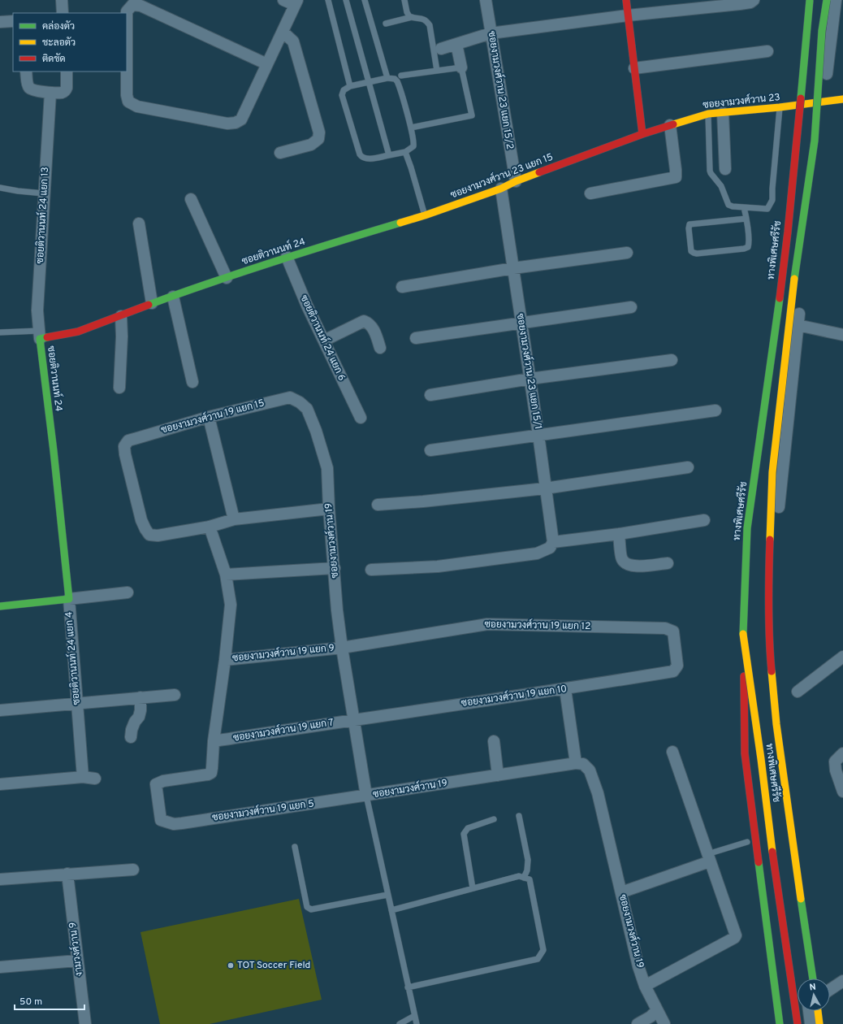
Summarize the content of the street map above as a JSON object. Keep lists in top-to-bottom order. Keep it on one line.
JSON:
{"streets":{"main road":["ซอยงามวงศ์วาน 23","ซอยงามวงศ์วาน 23 แยก 15","ทางพิเศษศรีรัช","ซอยติวานนท์ 24"],"street":["ซอยงามวงศ์วาน 23 แยก 15/2","ซอยติวานนท์ 24 แยก 13","ซอยติวานนท์ 24 แยก 6","ซอยงามวงศ์วาน 23 แยก 15/1","ซอยงามวงศ์วาน 19 แยก 15","ซอยงามวงศ์วาน 19","ซอยงามวงศ์วาน 19 แยก 12","ซอยงามวงศ์วาน 19 แยก 9","ซอยติวานนท์ 24 แยก 4","ซอยงามวงศ์วาน 19 แยก 10","ซอยงามวงศ์วาน 19 แยก 7","ซอยงามวงศ์วาน 19 แยก 5","งามวงศ์วาน 9"]},"crossings":[["ซอยงามวงศ์วาน 23 แยก 15/2","ซอยงามวงศ์วาน 23 แยก 15"],["ซอยงามวงศ์วาน 23","ซอยงามวงศ์วาน 23 แยก 15"],["ซอยงามวงศ์วาน 23 แยก 15","ซอยติวานนท์ 24"],["ซอยงามวงศ์วาน 23 แยก 15","ซอยงามวงศ์วาน 23 แยก 15/1"],["ซอยติวานนท์ 24 แยก 13","ซอยติวานนท์ 24"],["ซอยติวานนท์ 24","ซอยติวานนท์ 24 แยก 6"],["ซอยติวานนท์ 24","ซอยติวานนท์ 24 แยก 4"],["ซอยงามวงศ์วาน 19 แยก 15","ซอยงามวงศ์วาน 19"],["ซอยงามวงศ์วาน 19","ซอยงามวงศ์วาน 19 แยก 12"],["ซอยงามวงศ์วาน 19","ซอยงามวงศ์วาน 19 แยก 9"],["ซอยงามวงศ์วาน 19","ซอยงามวงศ์วาน 19 แยก 10"],["ซอยงามวงศ์วาน 19","ซอยงามวงศ์วาน 19 แยก 7"],["ซอยงามวงศ์วาน 19","ซอยงามวงศ์วาน 19 แยก 5"],["ซอยงามวงศ์วาน 19 แยก 12","ซอยงามวงศ์วาน 19 แยก 9"],["ซอยงามวงศ์วาน 19 แยก 12","ซอยงามวงศ์วาน 19 แยก 10"],["ซอยงามวงศ์วาน 19 แยก 10","ซอยงามวงศ์วาน 19 แยก 7"],["ซอยงามวงศ์วาน 19 แยก 7","ซอยงามวงศ์วาน 19 แยก 5"]],"places":["TOT Soccer Field"],"legend":["คล่องตัว","ชะลอตัว","ติดขัด"],"scale_bar":"50 m","north":"top"}
